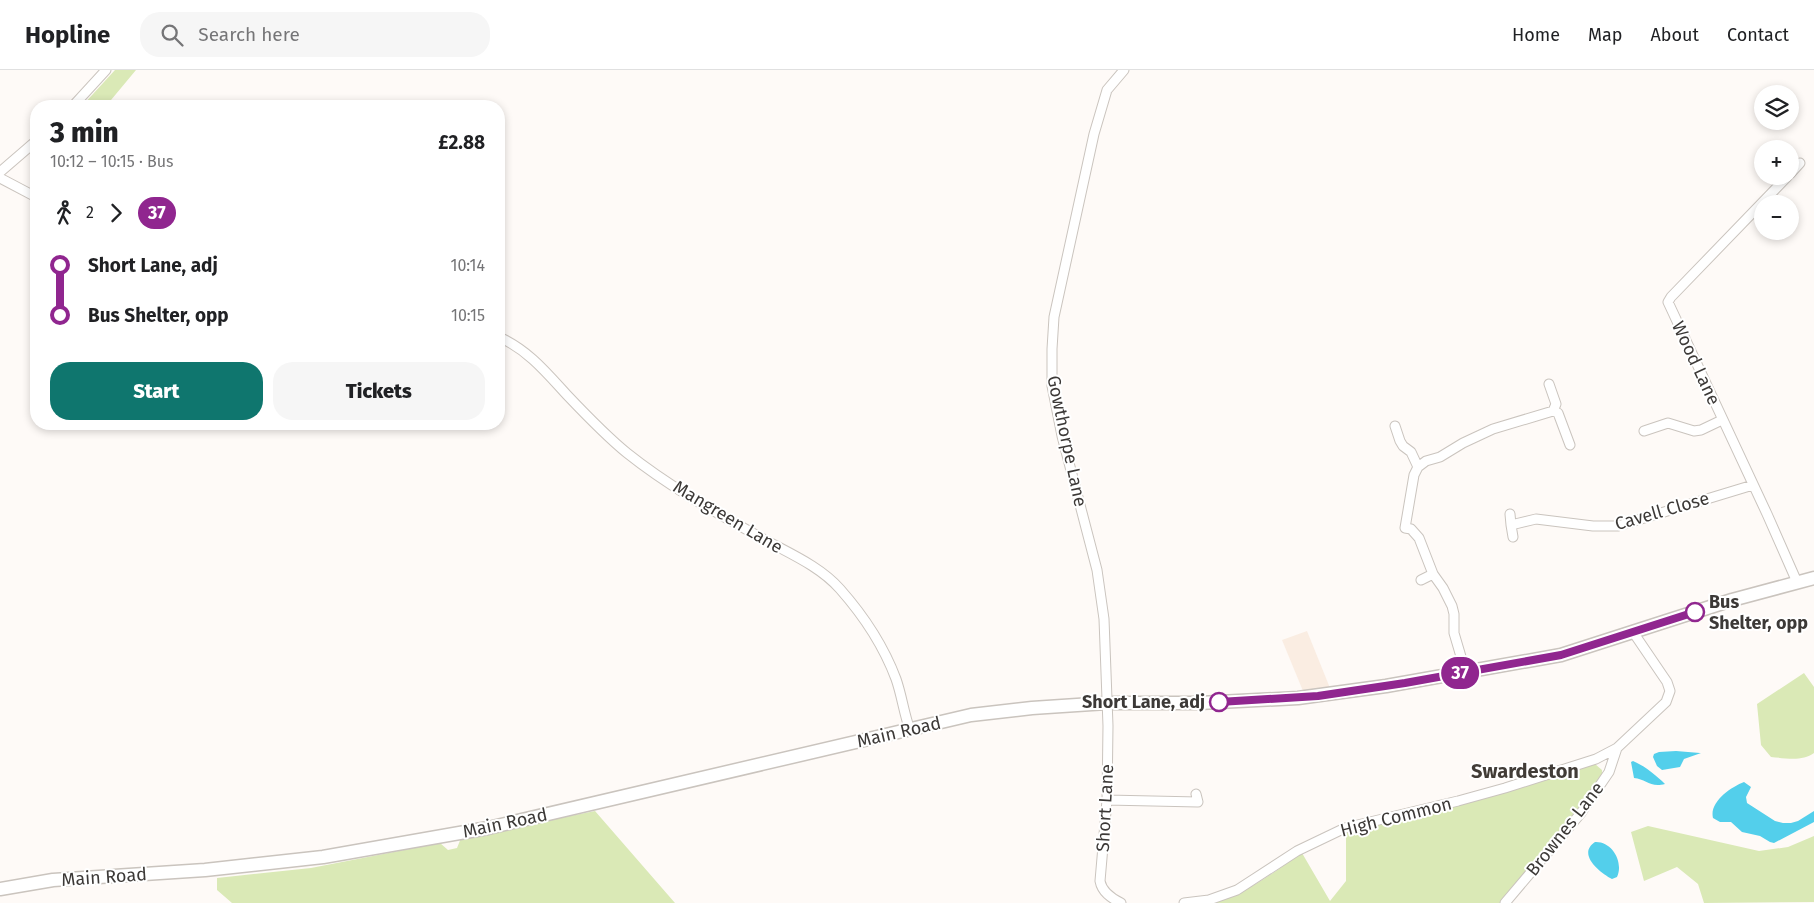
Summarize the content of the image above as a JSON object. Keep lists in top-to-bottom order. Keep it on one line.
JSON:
{"streets":{"main road":["Main Road"],"street":["Wood Lane","Gowthorpe Lane","Cavell Close","Mangreen Lane","Short Lane","High Common","Brownes Lane"]},"crossings":[["Wood Lane","Cavell Close"],["Wood Lane","Main Road"],["Gowthorpe Lane","Main Road"],["Gowthorpe Lane","Short Lane"],["Mangreen Lane","Main Road"],["Main Road","Short Lane"],["Main Road","Brownes Lane"],["High Common","Brownes Lane"]],"districts":["Swardeston"],"places":["Bus Shelter, opp","Short Lane, adj"],"lines":["bus line 37"],"page":{"header":"Hopline","search":"Search here","nav":["Home","Map","About","Contact"],"on_map":"37","map_buttons":["+","−"],"heading":["3 min","10:12 – 10:15 · Bus","£2.88"],"legs":["2","37"],"list":[{"name":"Short Lane, adj","value":"10:14"},{"name":"Bus Shelter, opp","value":"10:15"}],"buttons":["Start","Tickets"]}}
